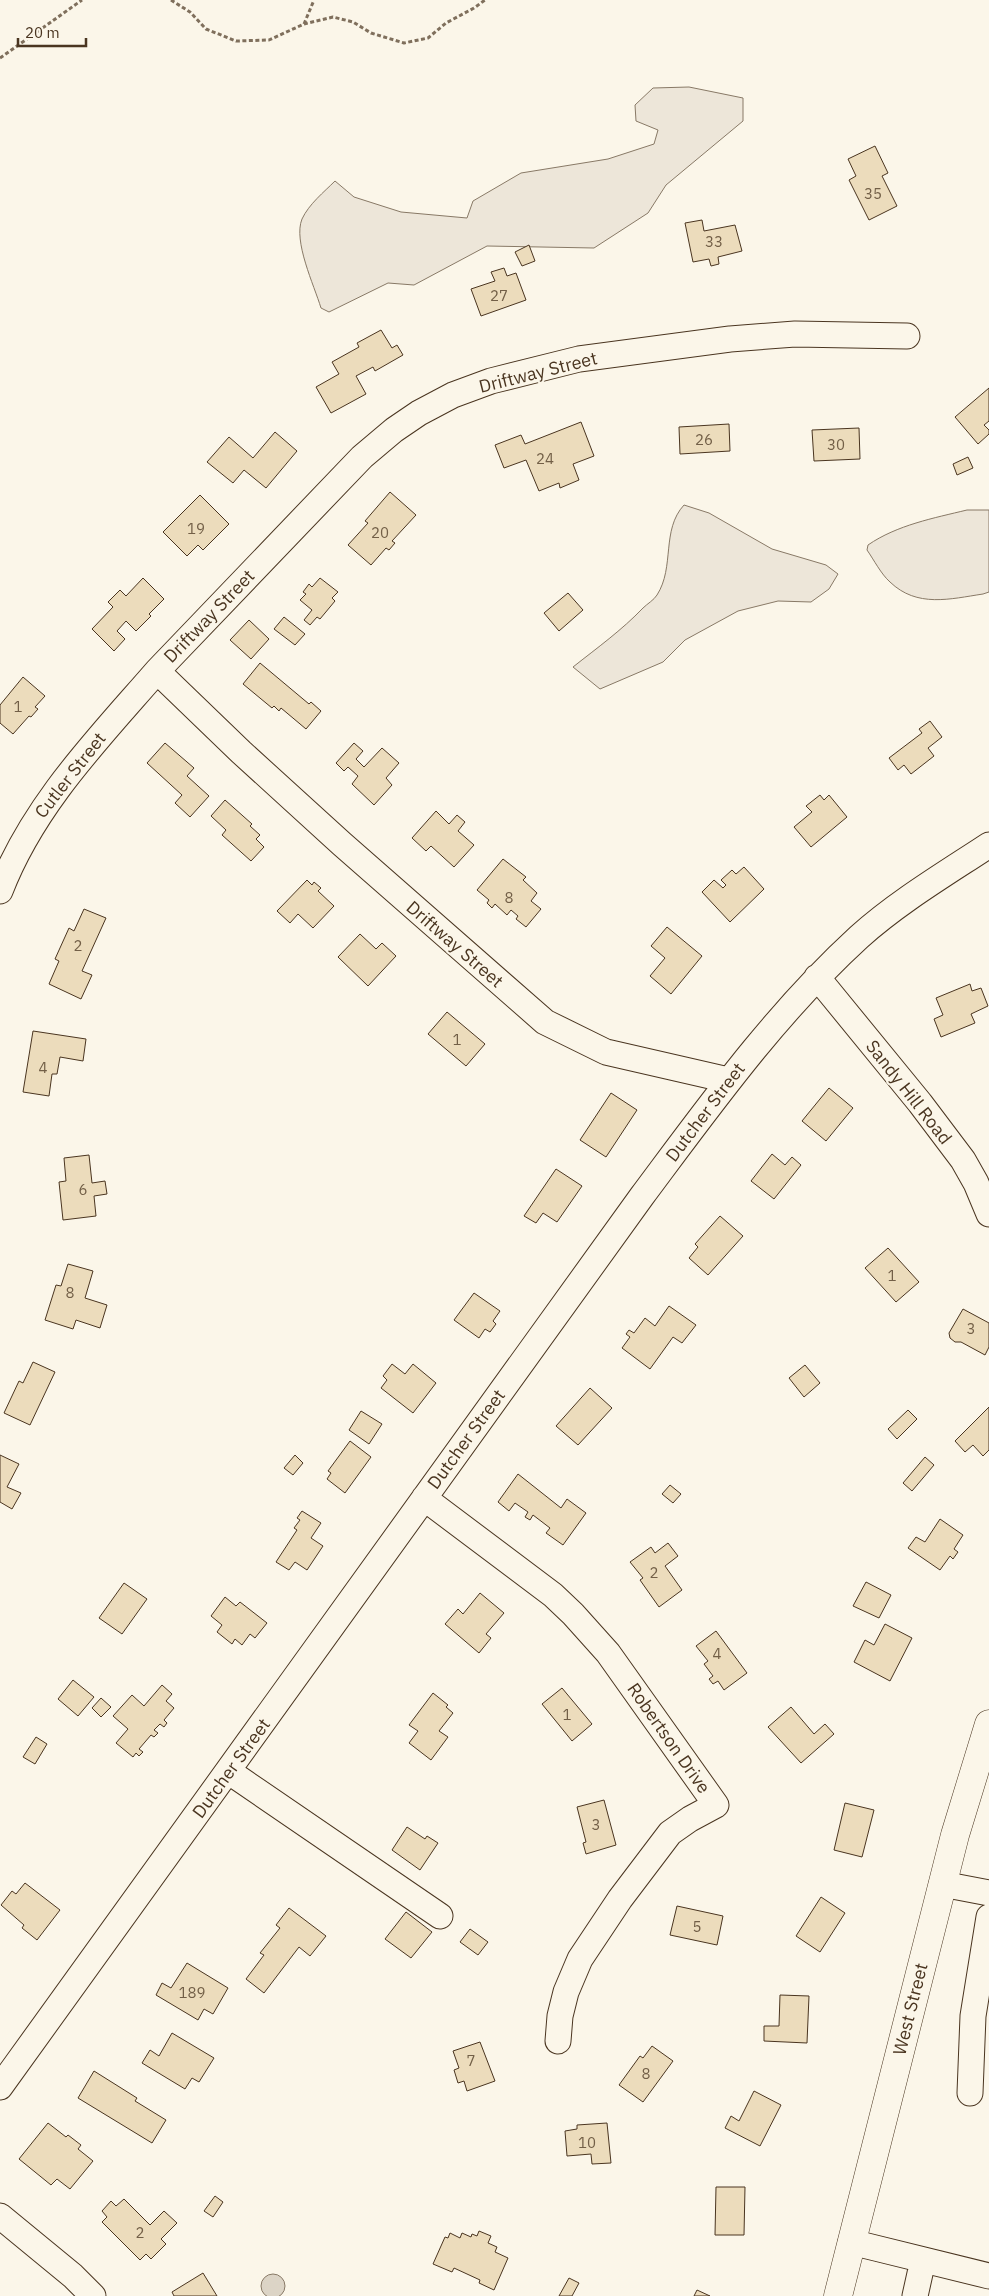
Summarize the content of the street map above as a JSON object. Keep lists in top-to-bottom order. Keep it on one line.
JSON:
{"streets":{"main road":["West Street"],"street":["Driftway Street","Cutler Street","Sandy Hill Road","Dutcher Street","Robertson Drive"]},"crossings":[["Driftway Street","Cutler Street"],["Driftway Street","Dutcher Street"],["Sandy Hill Road","Dutcher Street"],["Dutcher Street","Robertson Drive"]],"house_numbers":["35","33","27","26","30","24","19","20","1","8","2","1","4","6","1","8","3","2","4","1","3","5","189","7","8","10","2"],"scale_bar":"20 m"}
